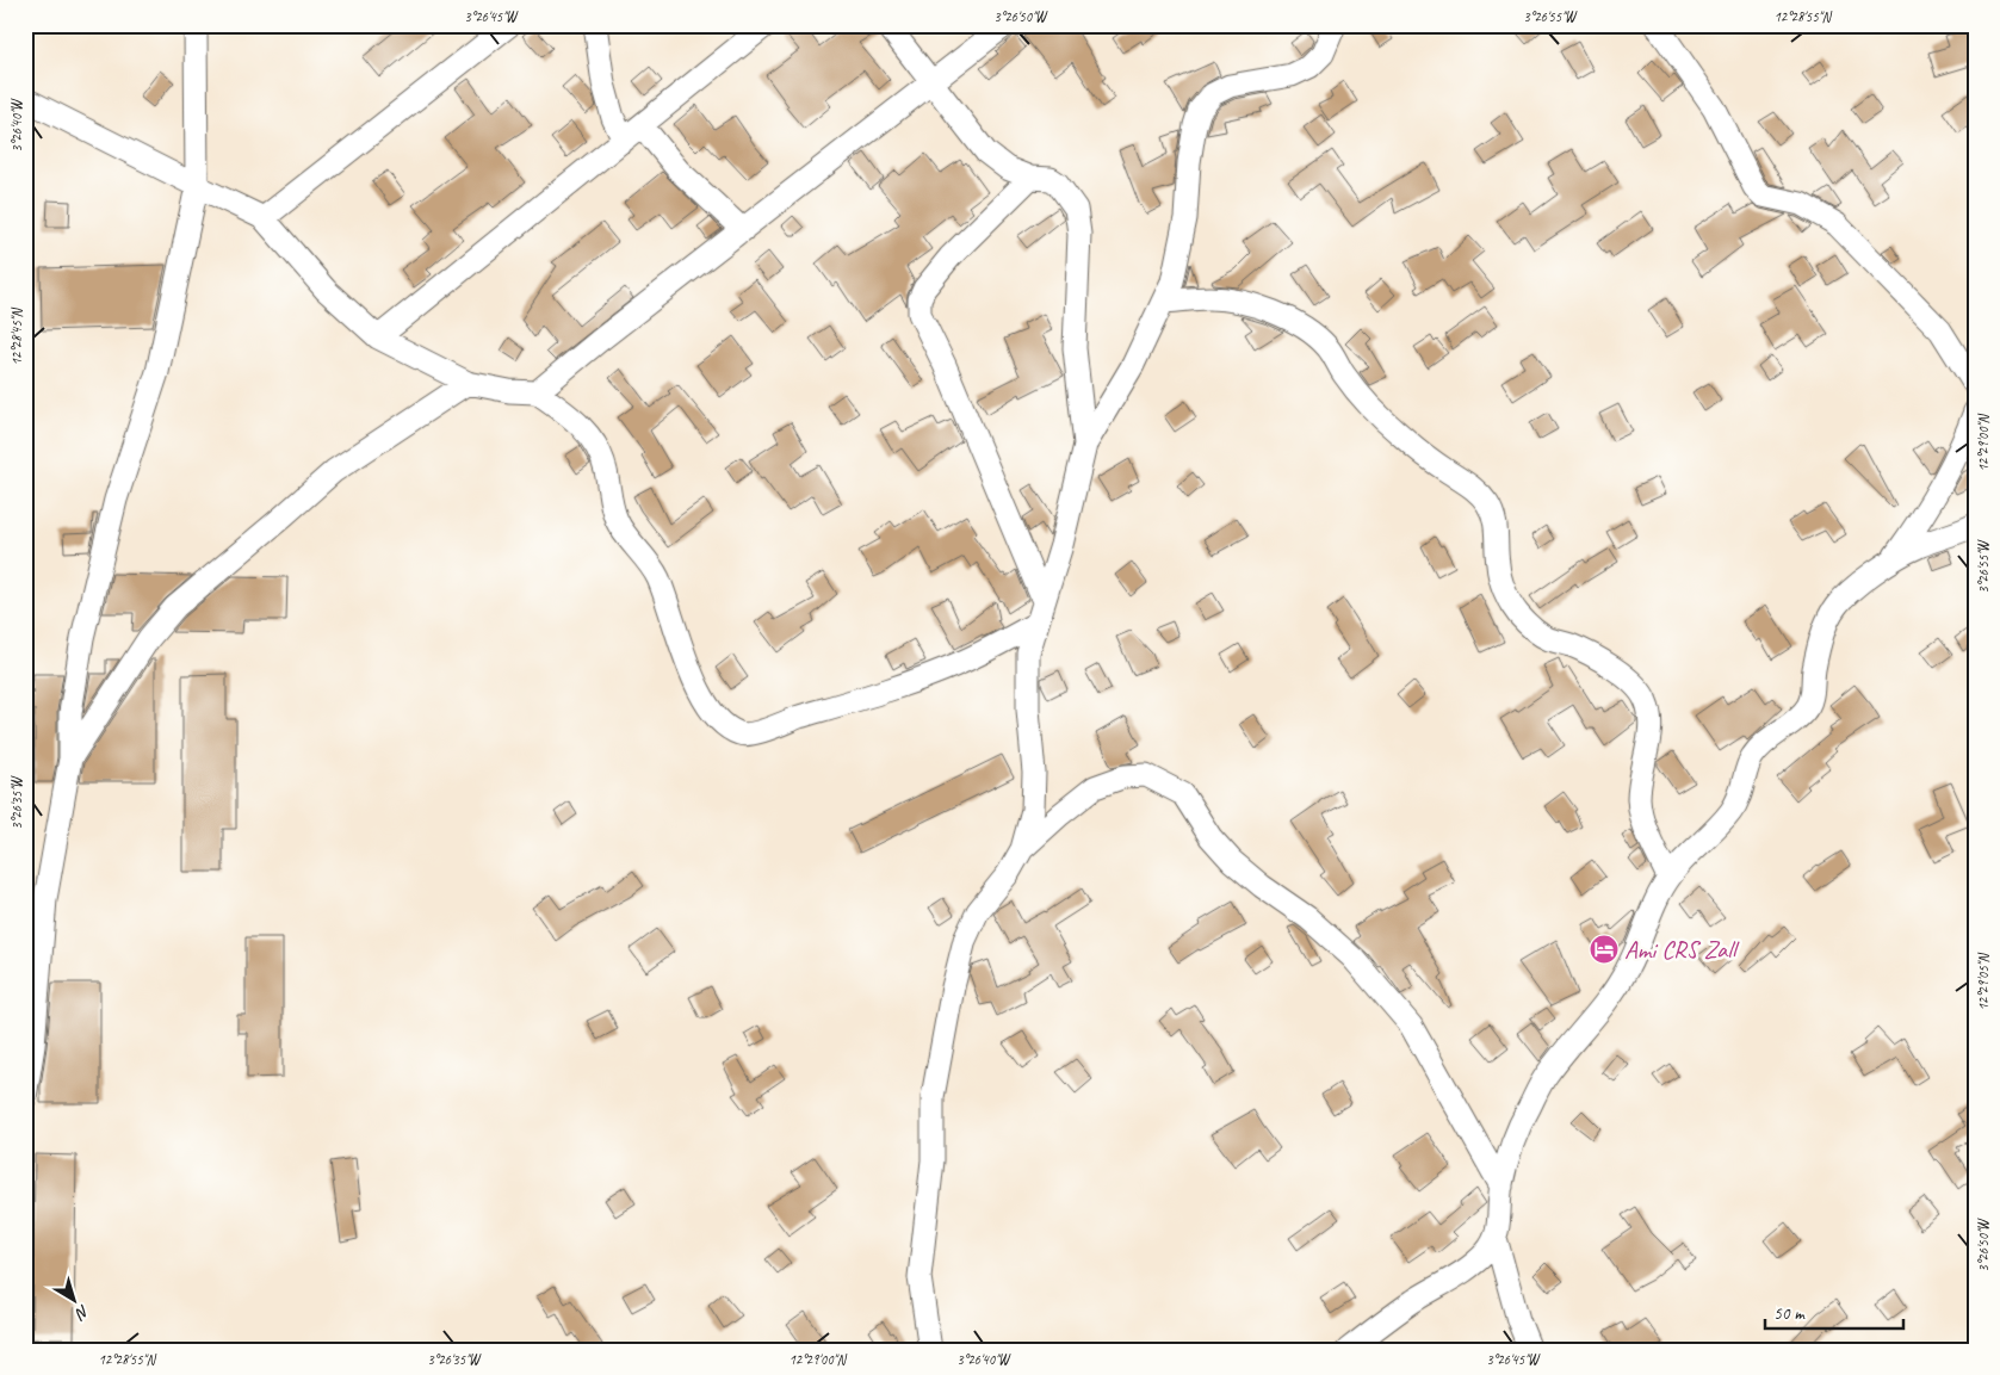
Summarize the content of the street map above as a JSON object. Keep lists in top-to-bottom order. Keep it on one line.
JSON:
{"places":{"hotel":["Ami CRS Zall"]},"scale_bar":"50 m","north":"bottom right","coordinates":["3°26'45\"W","3°26'50\"W","3°26'55\"W","12°28'55\"N","3°26'40\"W","12°28'45\"N","12°29'00\"N","3°26'35\"W","12°29'05\"N"]}
